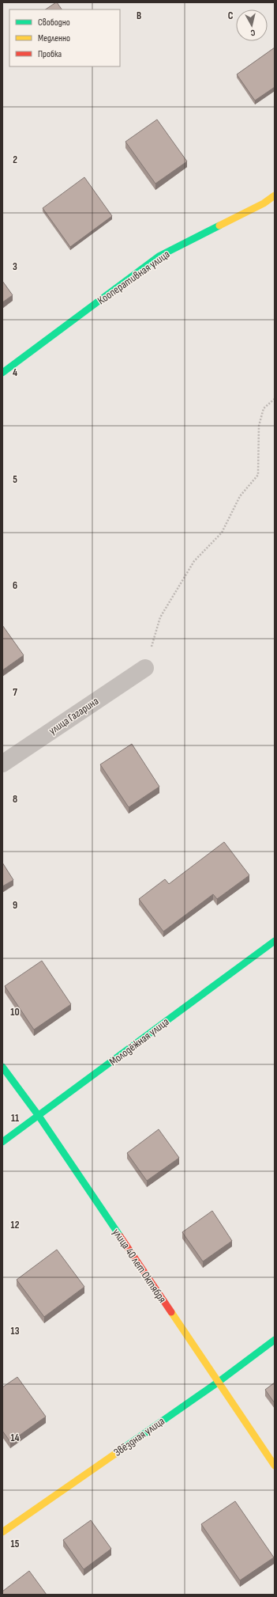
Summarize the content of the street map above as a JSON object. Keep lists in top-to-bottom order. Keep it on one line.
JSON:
{"streets":{"street":["Кооперативная улица","улица Гагарина","Молодёжная улица","улица 40 лет Октября","Звёздная улица"]},"crossings":[["Молодёжная улица","улица 40 лет Октября"],["улица 40 лет Октября","Звёздная улица"]],"legend":["Свободно","Медленно","Пробка"],"north":"bottom","grid":{"columns":["B","C"],"rows":["2","3","4","5","6","7","8","9","10","11","12","13","14","15"]}}
